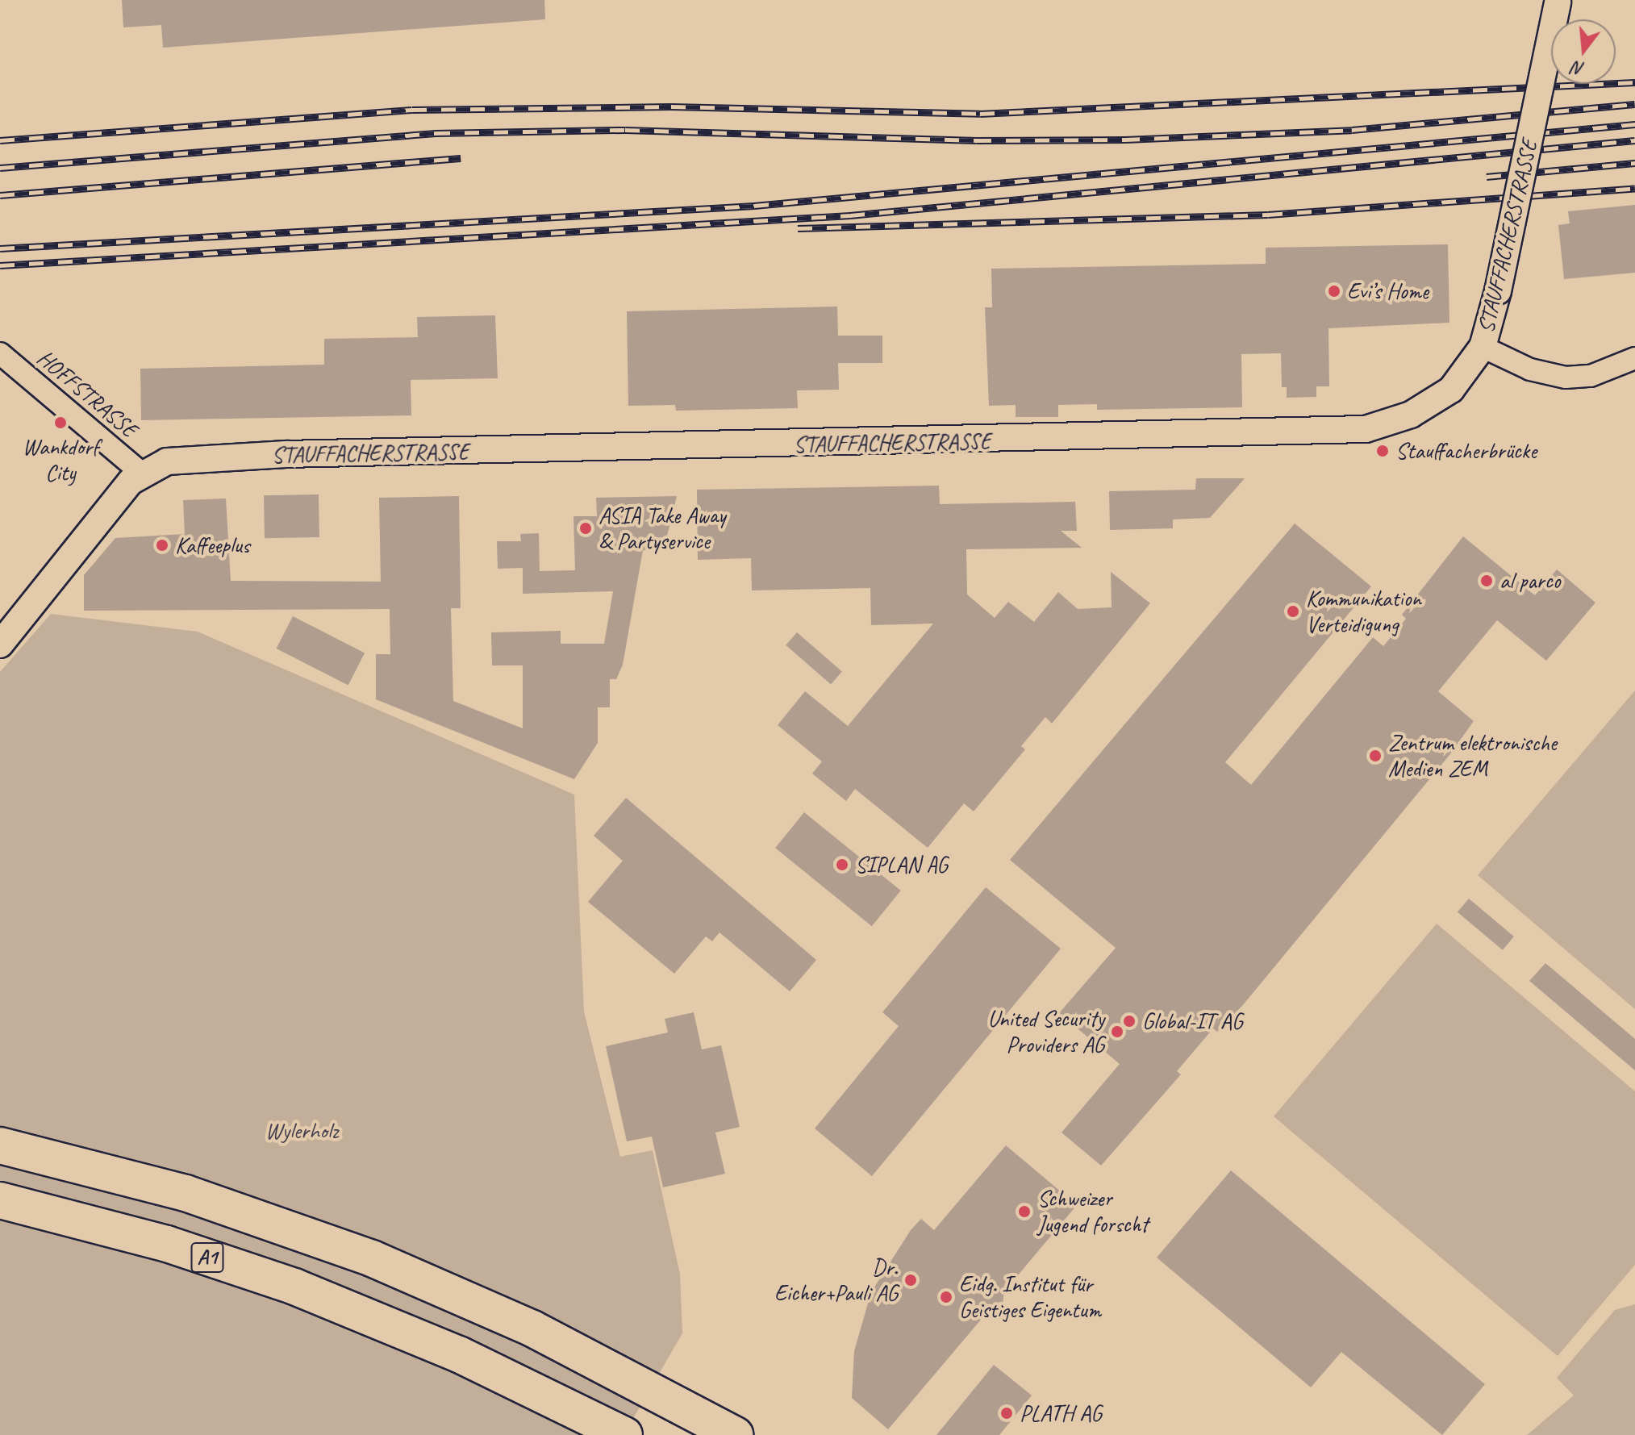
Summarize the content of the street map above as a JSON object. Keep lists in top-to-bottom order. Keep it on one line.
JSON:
{"streets":{"highway":["A1"],"street":["STAUFFACHERSTRASSE","HOFFSTRASSE"]},"crossings":[["STAUFFACHERSTRASSE","HOFFSTRASSE"]],"parks":["Wylerholz"],"places":["Evi’s Home","Wankdorf City","Stauffacherbrücke","ASIA Take Away & Partyservice","Kaffeeplus","al parco","Kommunikation Verteidigung","Zentrum elektronische Medien ZEM","SIPLAN AG","Global-IT AG","United Security Providers AG","Schweizer Jugend forscht","Dr. Eicher+Pauli AG","Eidg. Institut für Geistiges Eigentum","PLATH AG"],"north":"bottom"}
